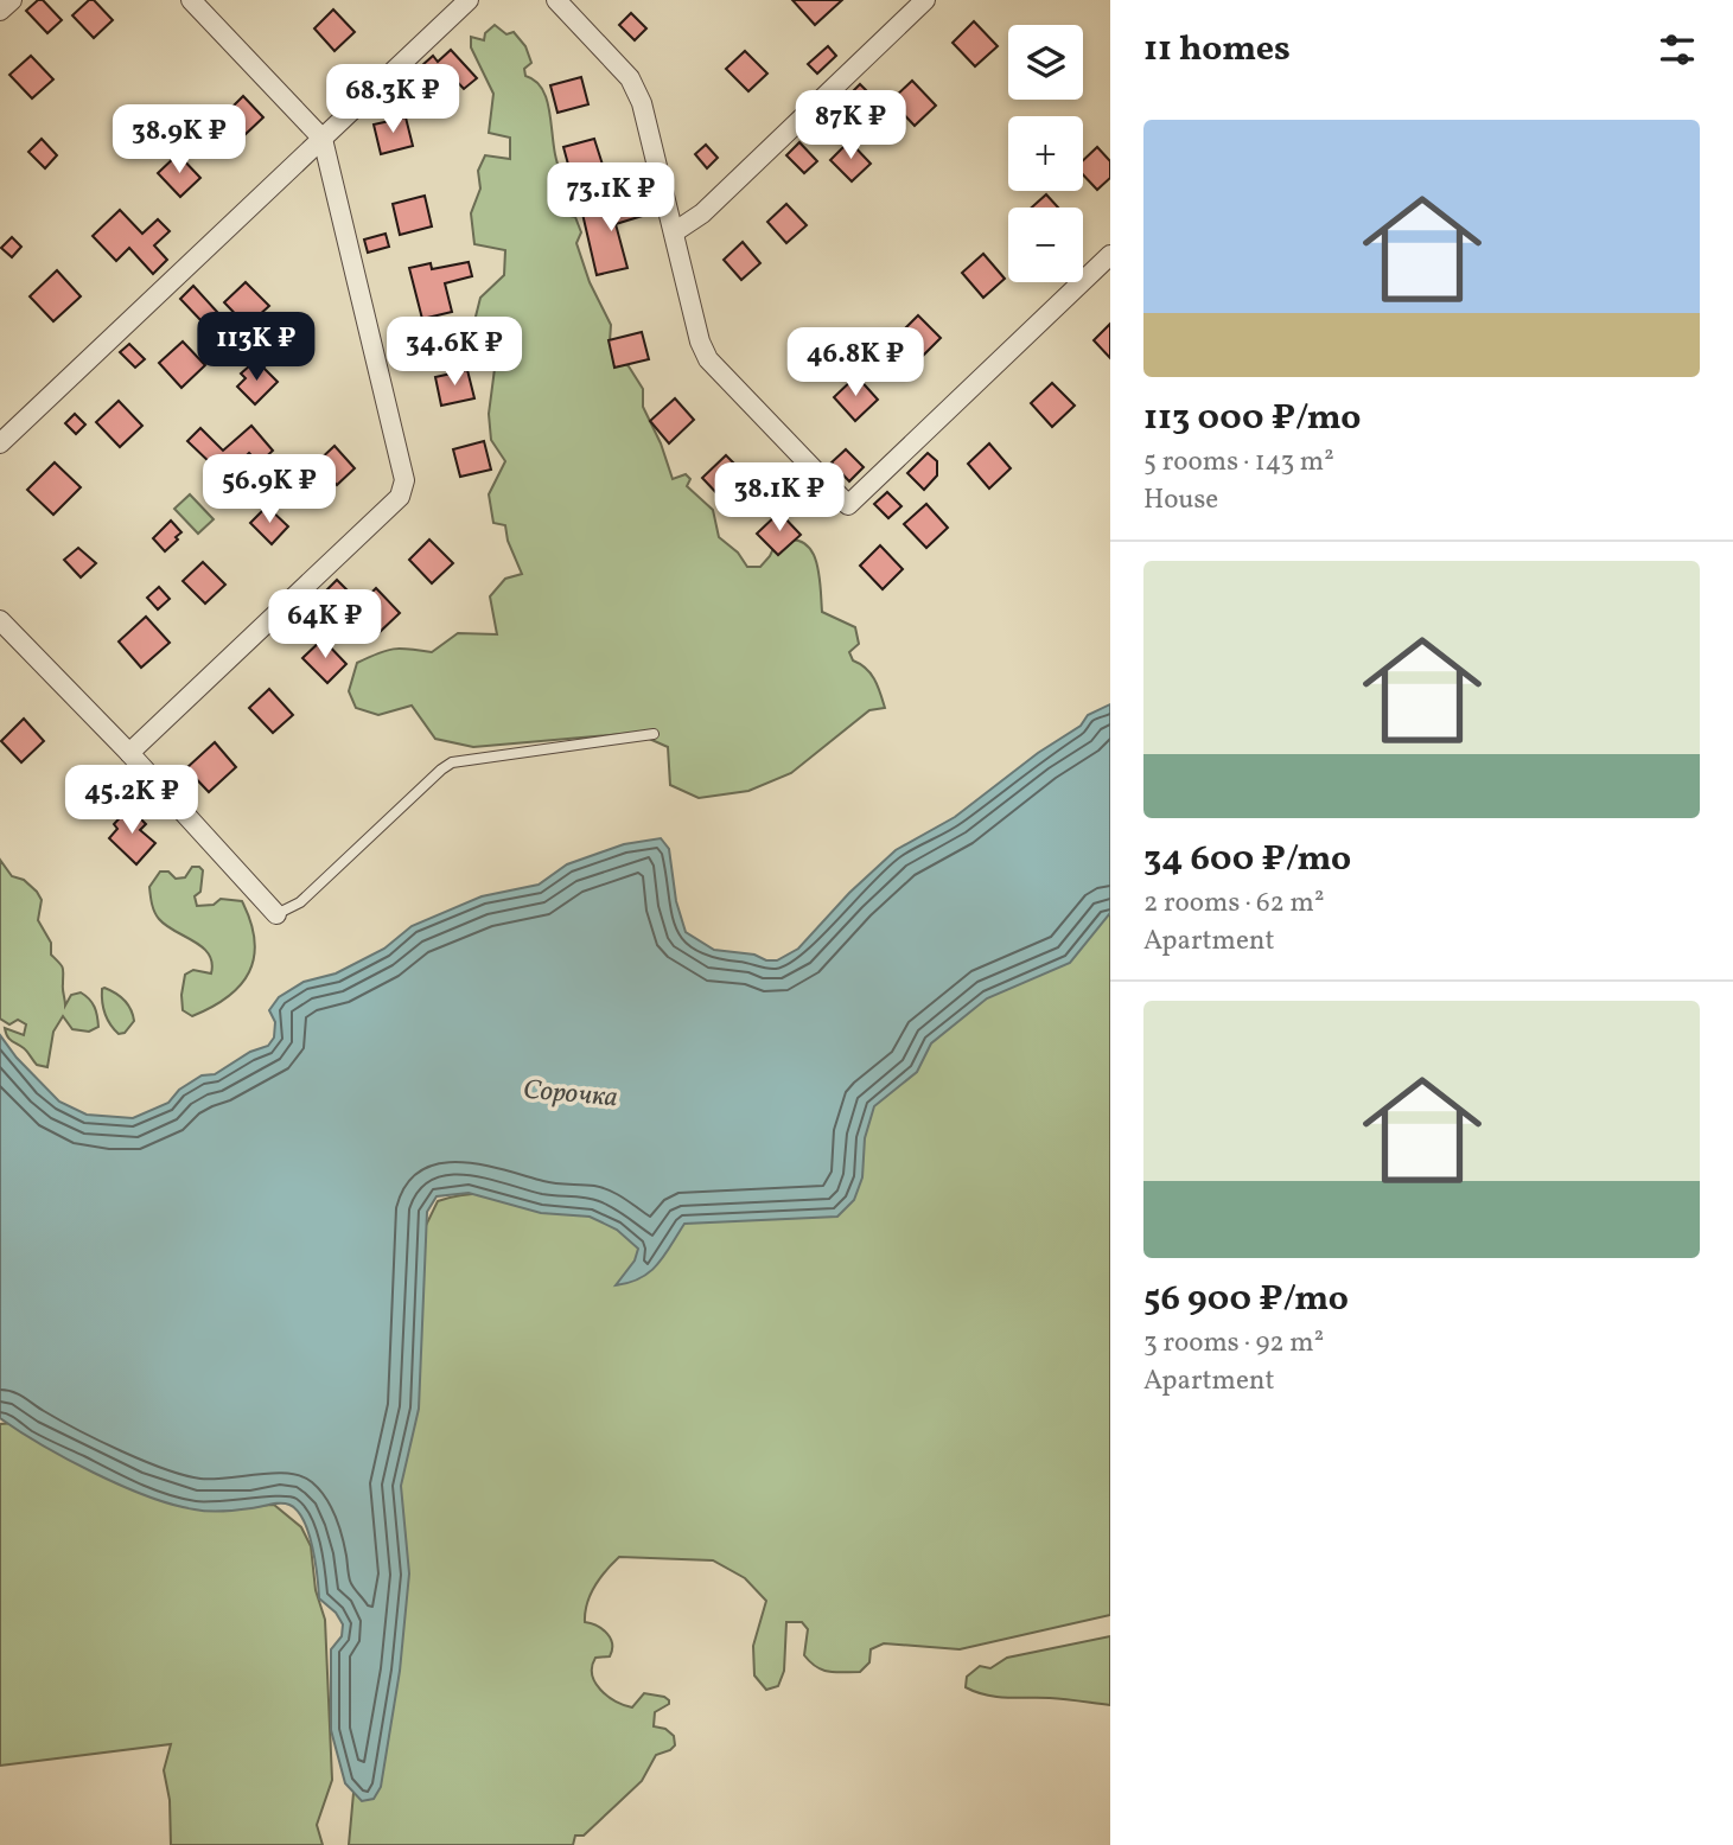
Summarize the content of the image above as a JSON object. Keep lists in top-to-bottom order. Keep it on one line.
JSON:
{"water":["Сорочка"],"page":{"heading":"11 homes","map_buttons":["+","−"],"price":["68.3K ₽","87K ₽","38.9K ₽","73.1K ₽","113K ₽","34.6K ₽","46.8K ₽","56.9K ₽","38.1K ₽","64K ₽","45.2K ₽"],"list":[{"name":"113 000 ₽/mo","note":"5 rooms · 143 m² · House"},{"name":"34 600 ₽/mo","note":"2 rooms · 62 m² · Apartment"},{"name":"56 900 ₽/mo","note":"3 rooms · 92 m² · Apartment"}]}}
